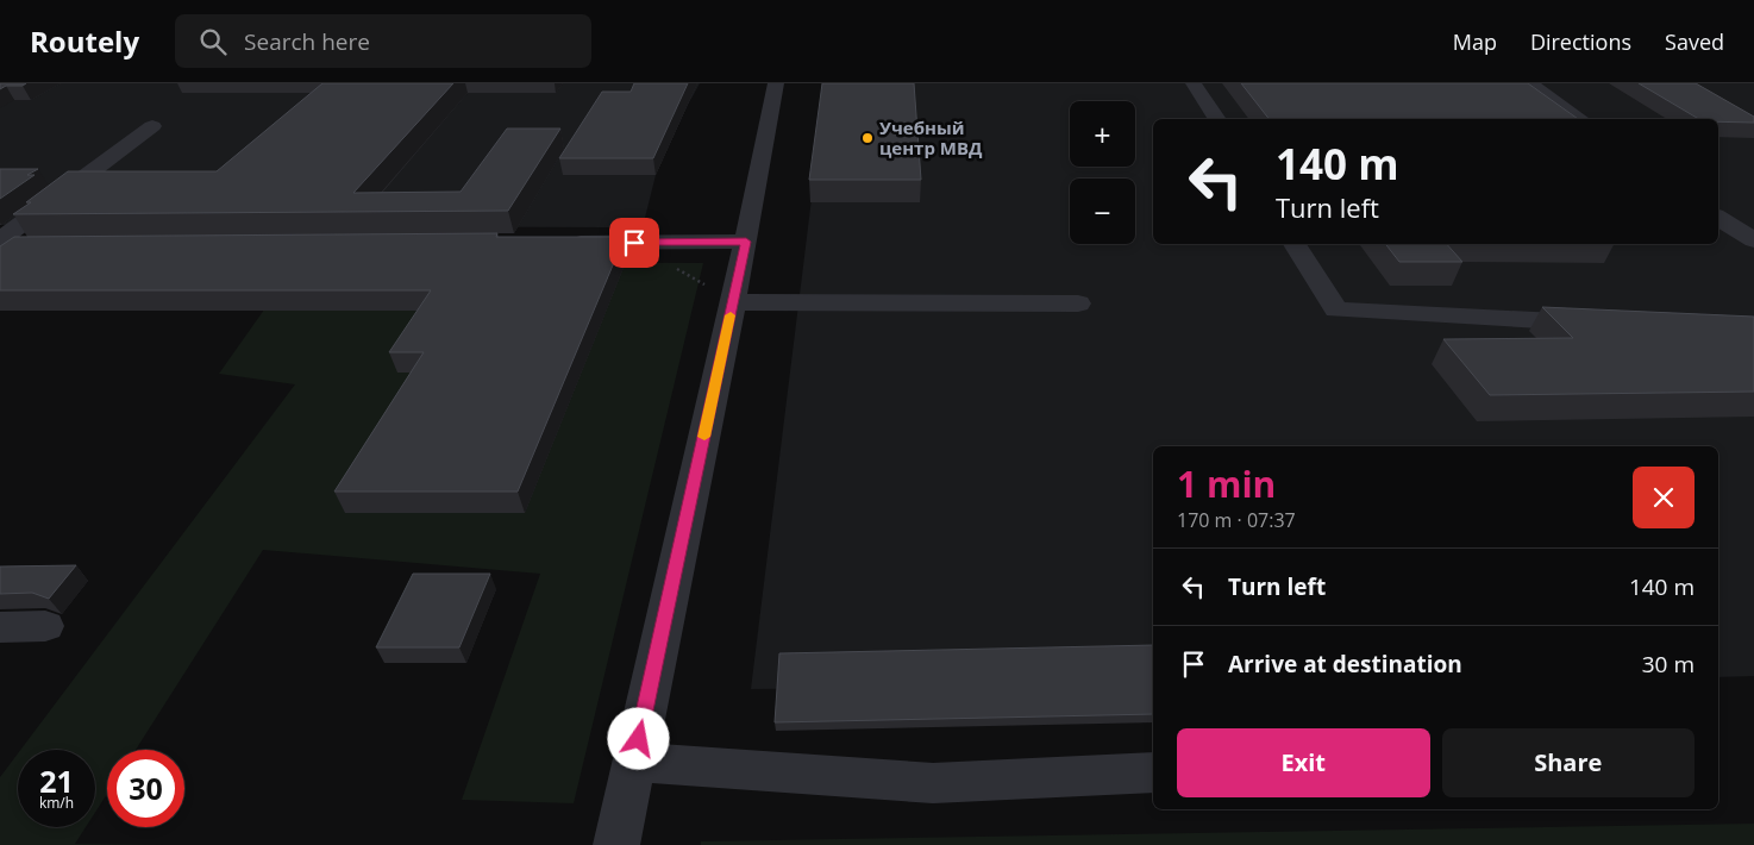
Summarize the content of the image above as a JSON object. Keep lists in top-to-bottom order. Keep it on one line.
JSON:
{"places":["Учебный центр МВД"],"page":{"header":"Routely","search":"Search here","nav":["Map","Directions","Saved"],"map_buttons":["+","−"],"turn":["140 m","Turn left"],"heading":["1 min","170 m · 07:37"],"list":[{"name":"Turn left","value":"140 m"},{"name":"Arrive at destination","value":"30 m"}],"buttons":["Exit","Share"],"speed":"21 km/h","limit":"30"}}
